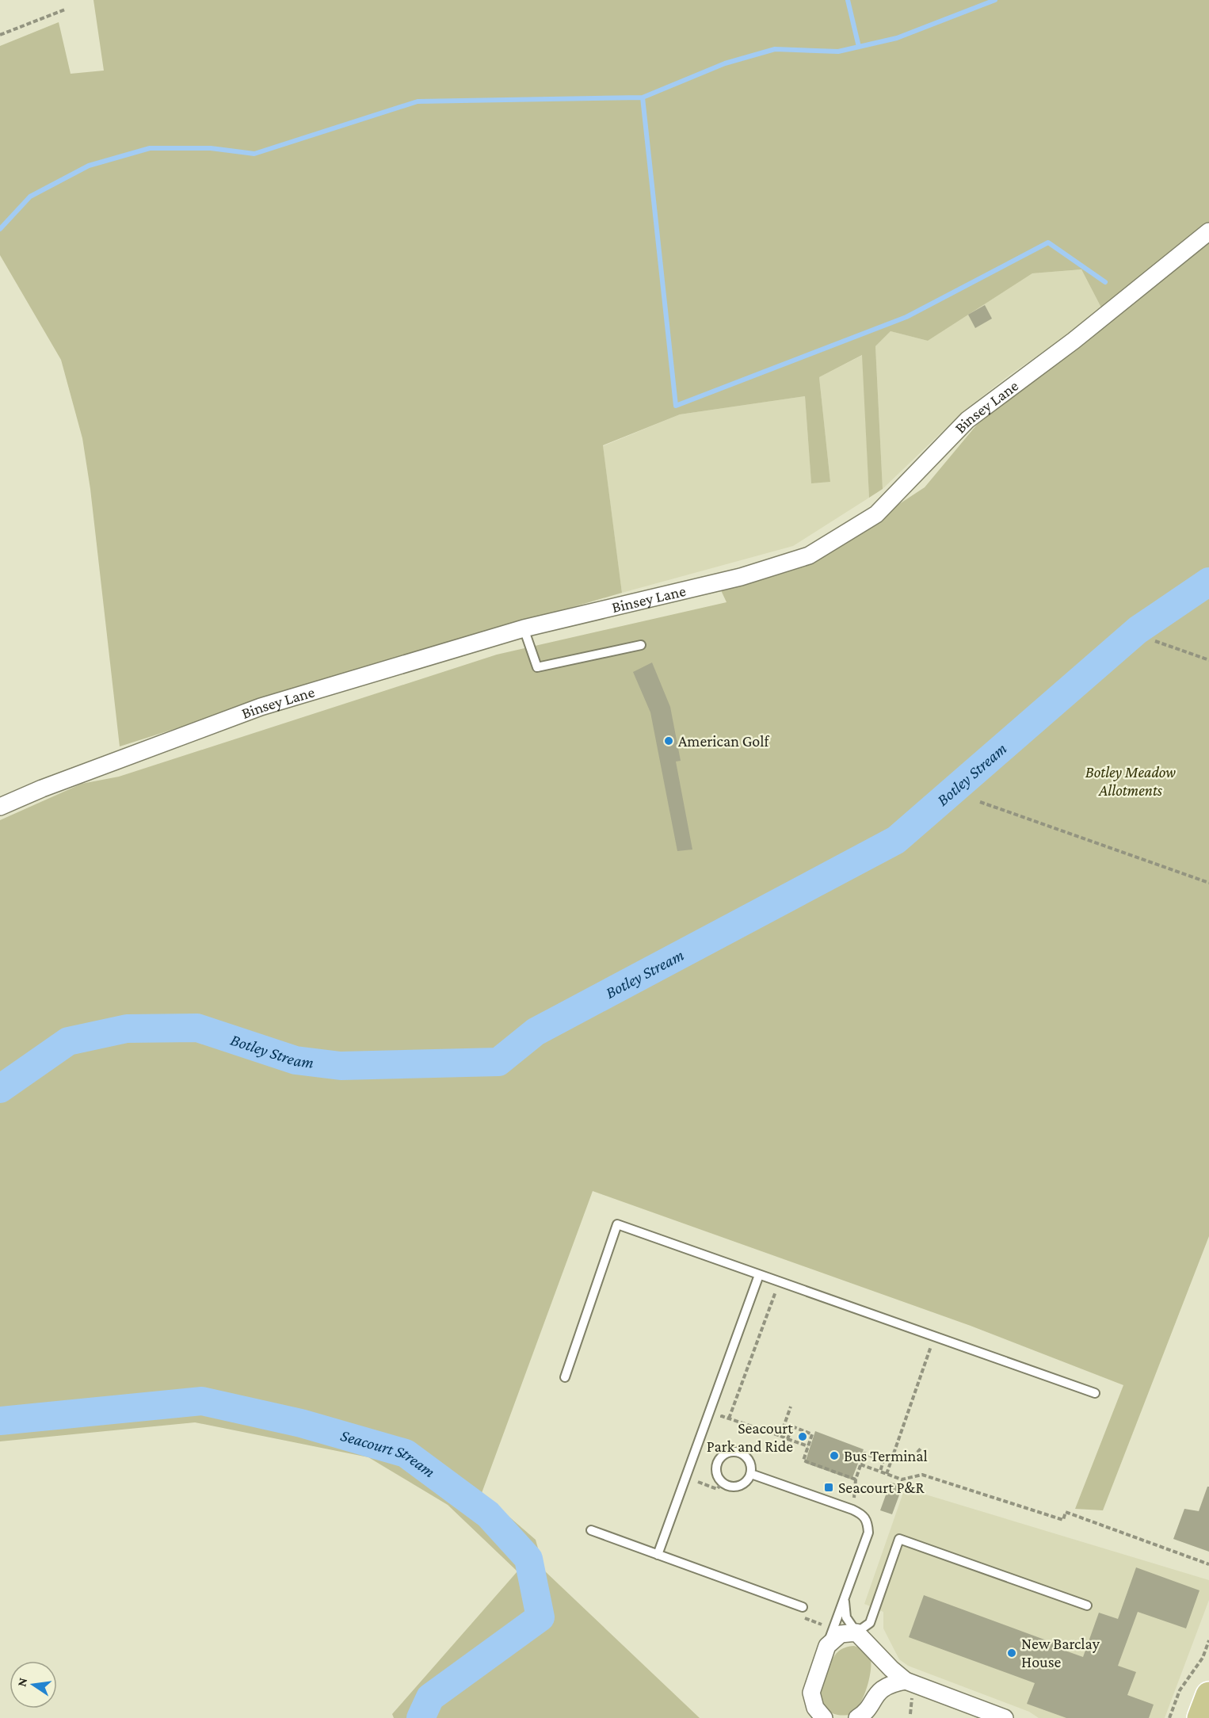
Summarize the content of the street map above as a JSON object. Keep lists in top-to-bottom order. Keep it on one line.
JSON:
{"streets":{"street":["Binsey Lane"]},"water":["Botley Stream","Seacourt Stream"],"parks":["Botley Meadow Allotments"],"places":{"other":["American Golf","Seacourt Park and Ride","Bus Terminal","New Barclay House"],"transit":["Seacourt P&R"]},"north":"left"}
